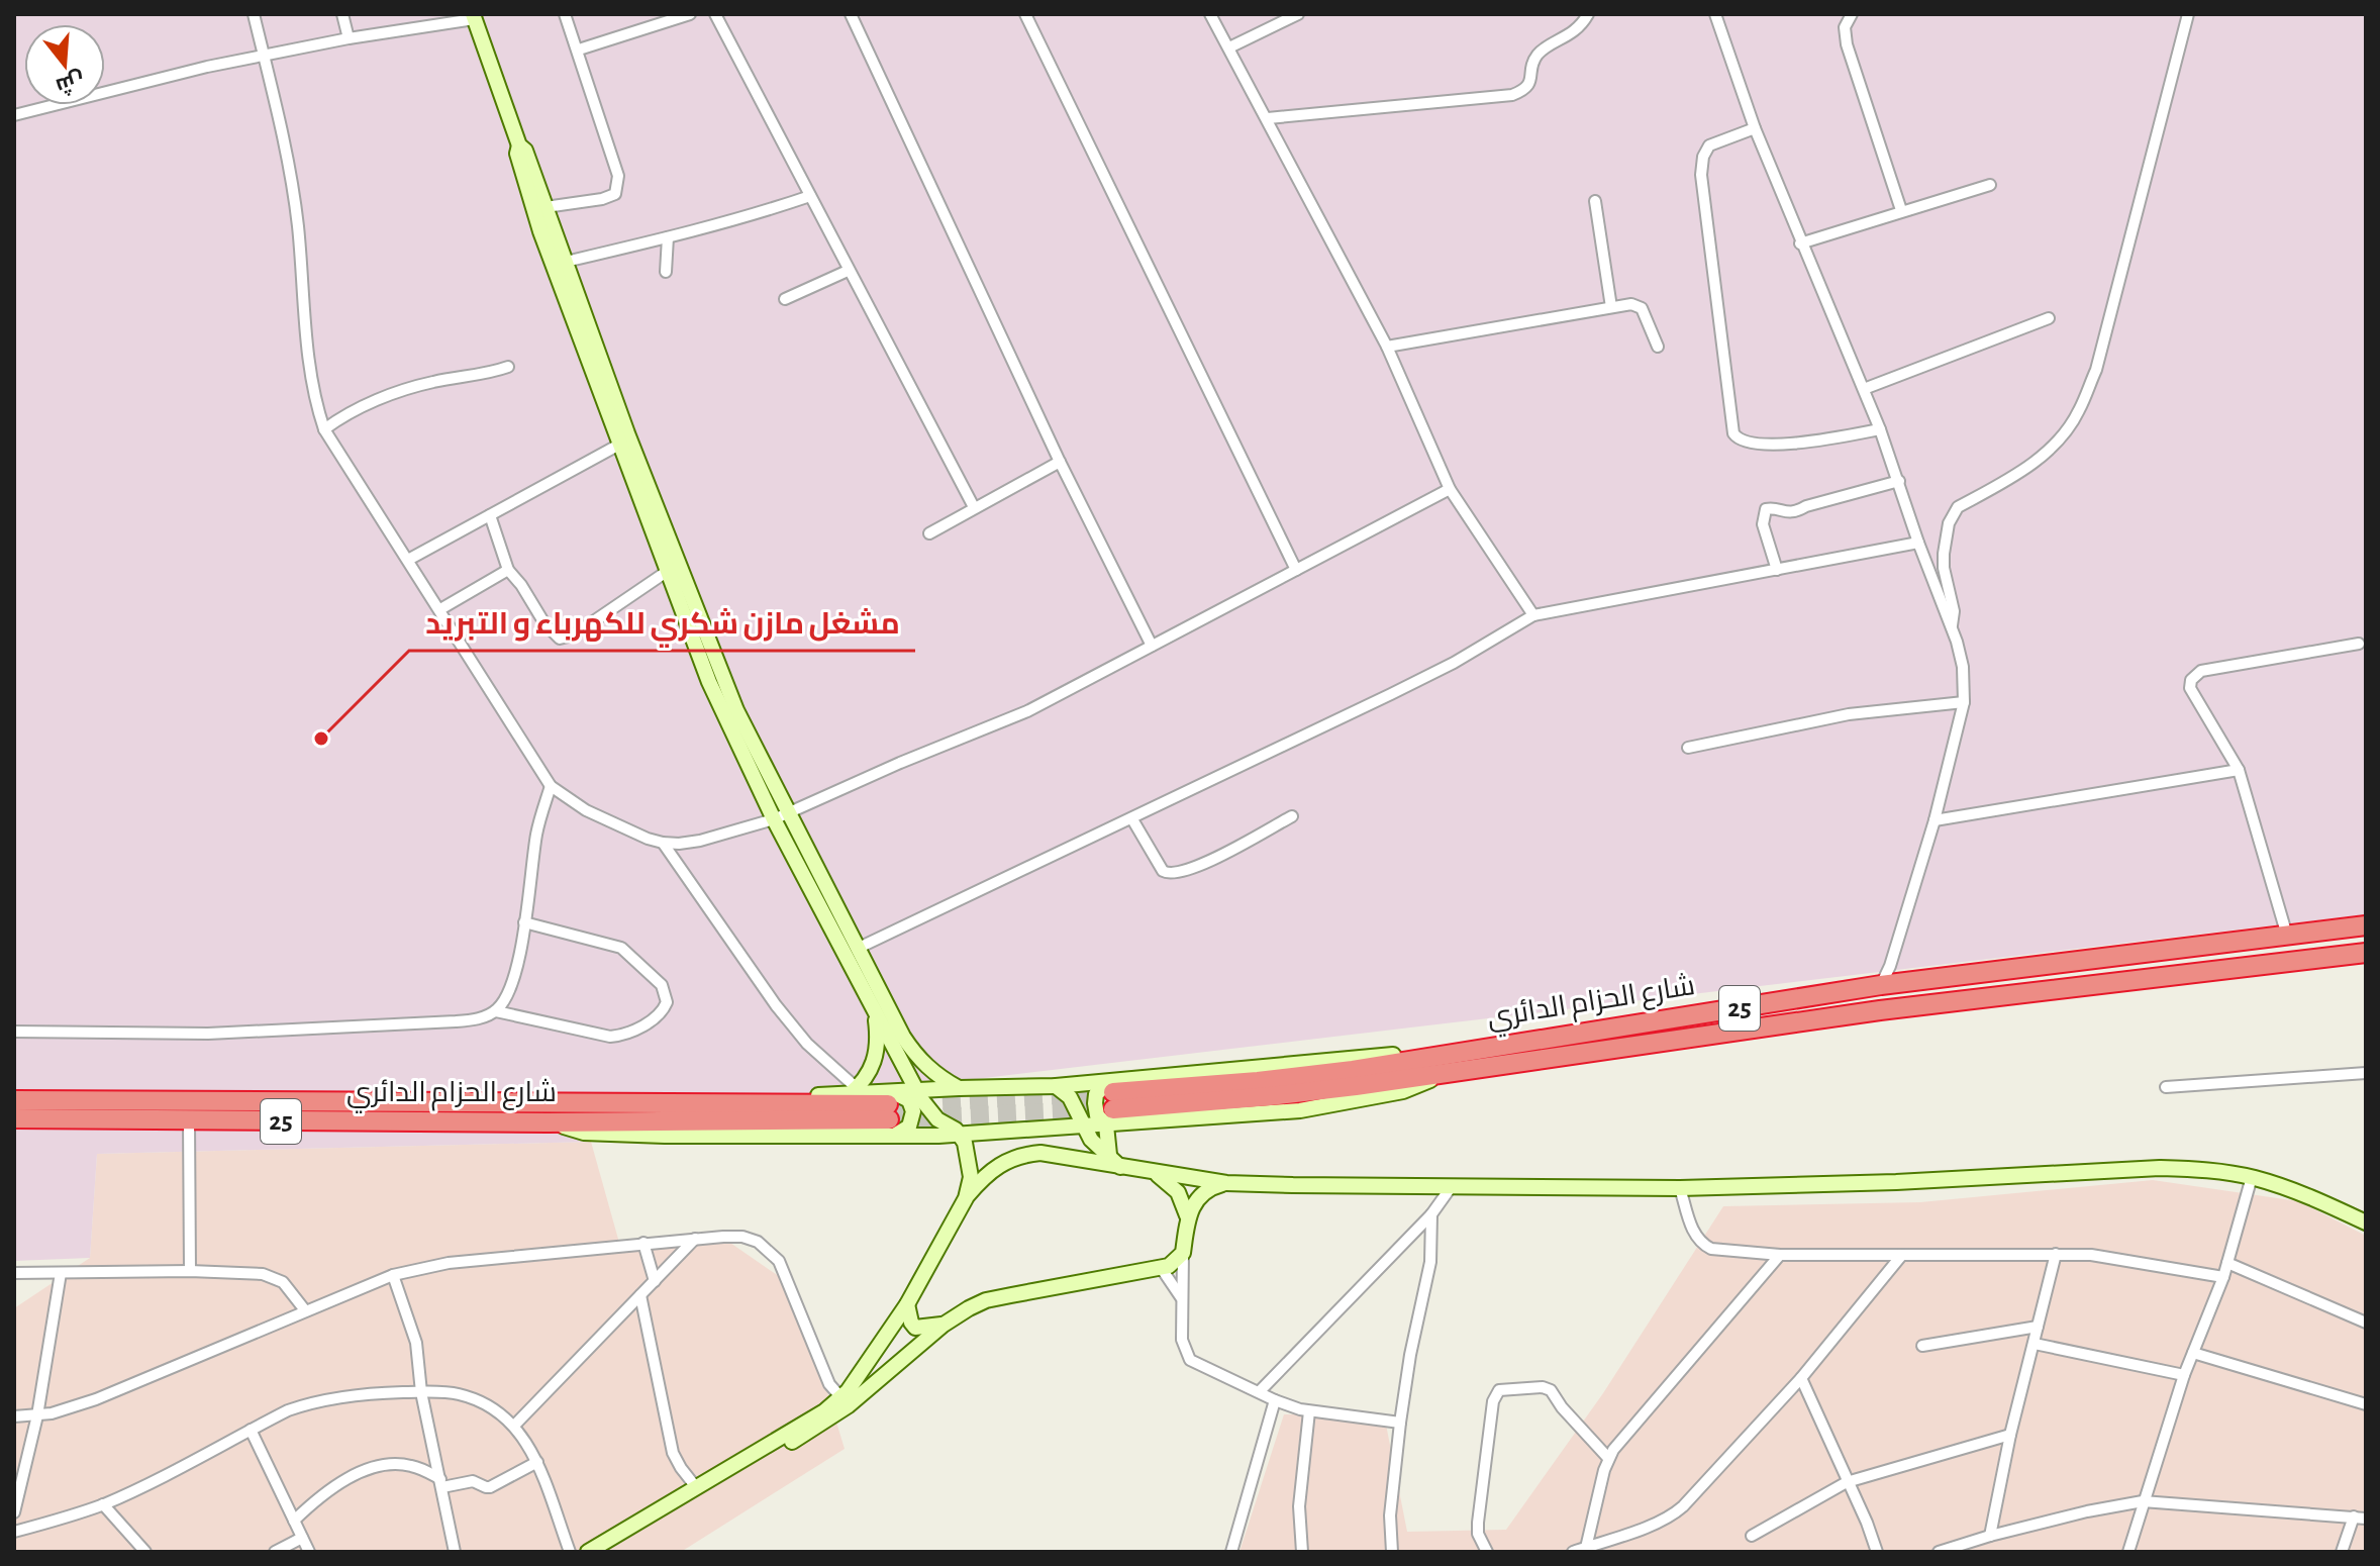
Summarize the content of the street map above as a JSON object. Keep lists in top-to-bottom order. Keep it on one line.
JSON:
{"streets":{"highway":["شارع الحزام الدائري","25"]},"places":["مشغل مازن شكري للكهرباء و التبريد"],"north":"bottom"}
